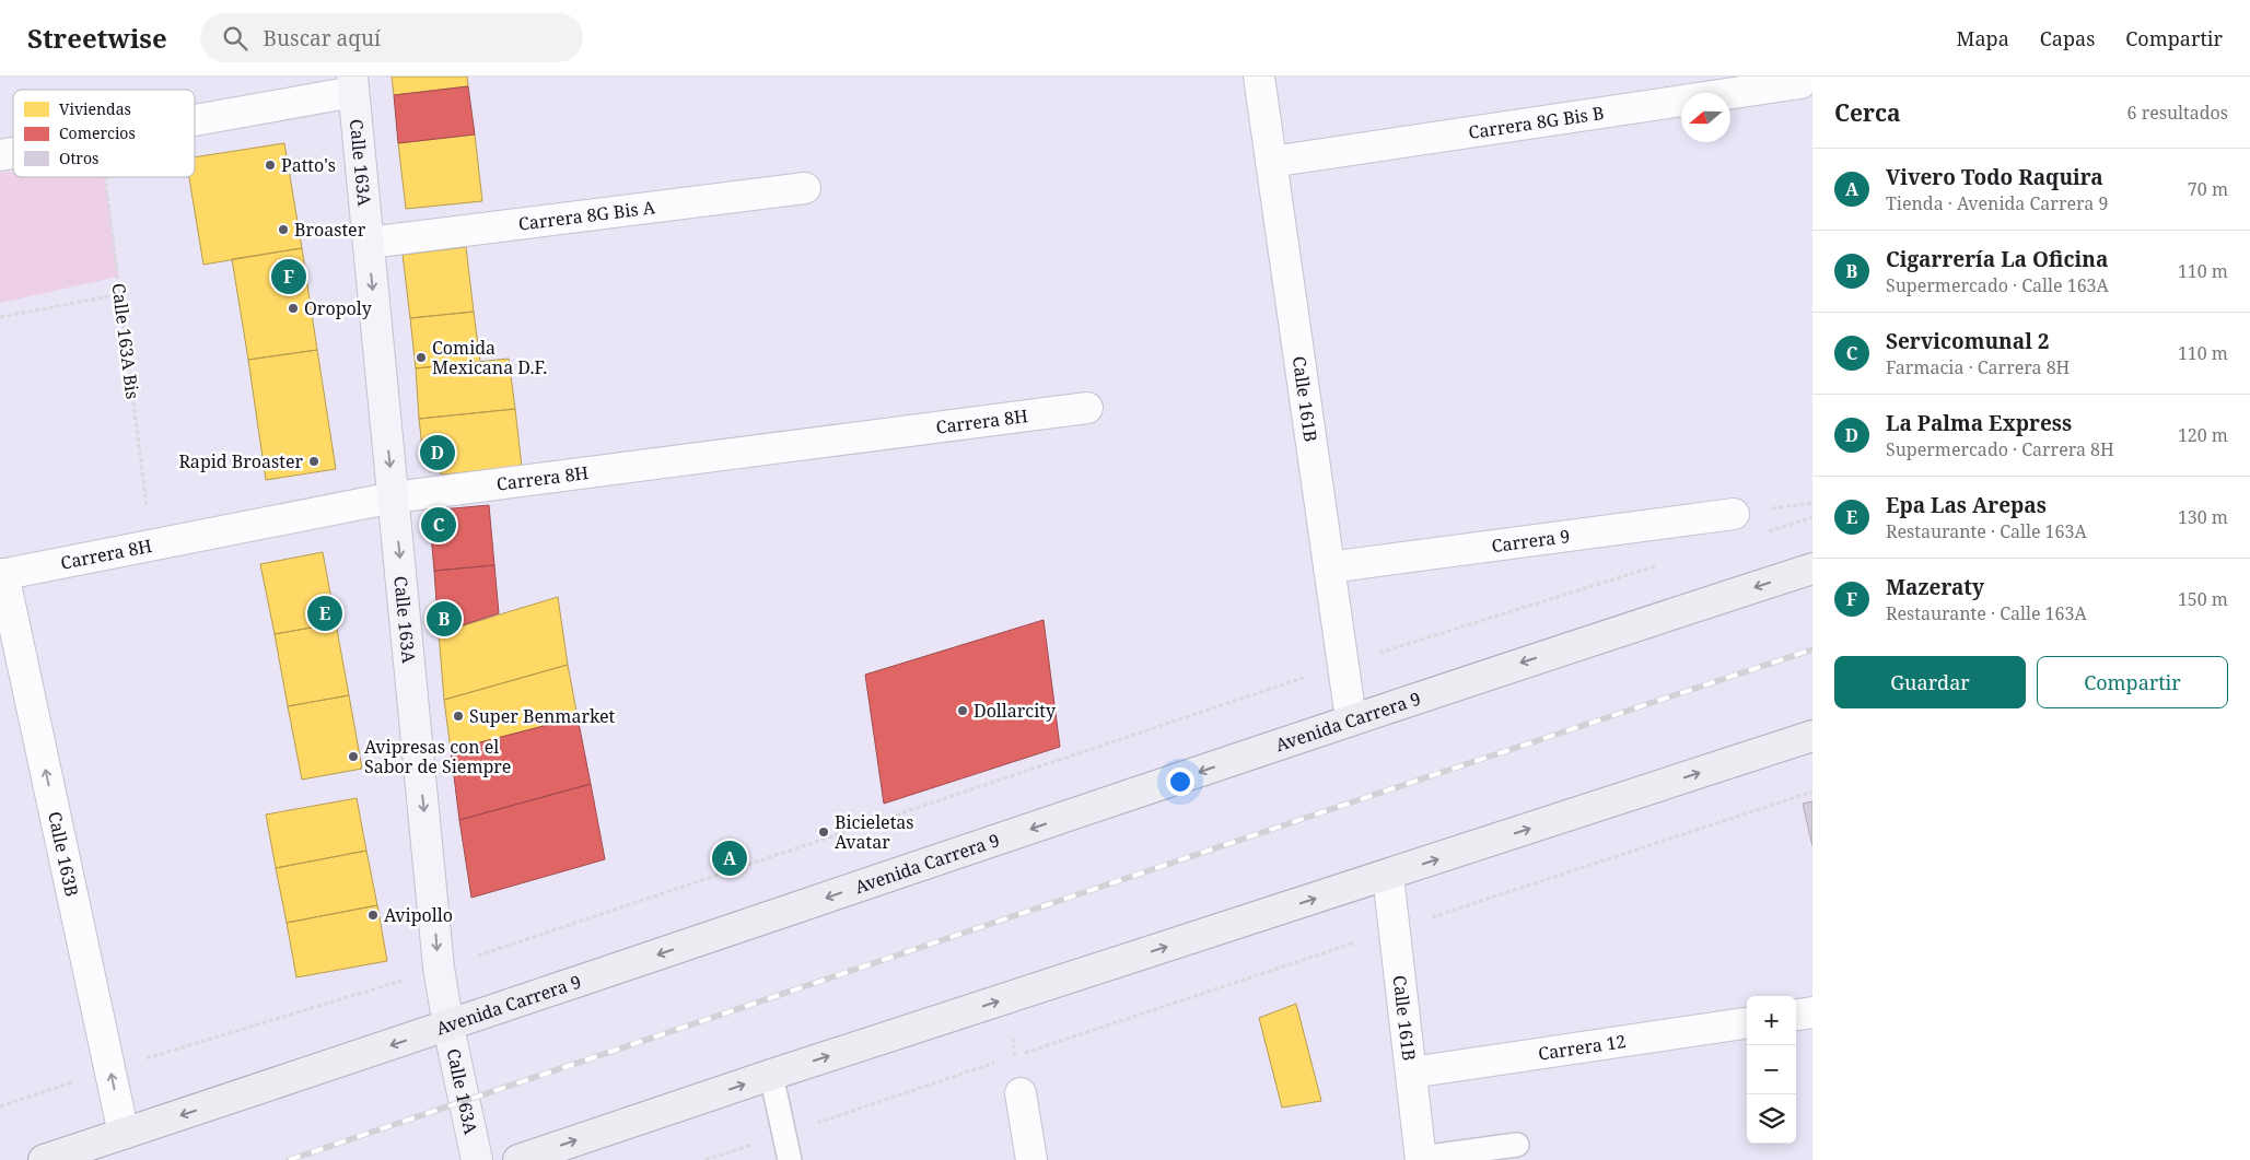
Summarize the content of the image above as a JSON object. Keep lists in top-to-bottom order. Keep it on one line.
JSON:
{"streets":{"main road":["Calle 163A","Avenida Carrera 9"],"street":["Carrera 8G Bis B","Carrera 8G Bis A","Calle 161B","Carrera 8H","Carrera 9","Calle 163B","Carrera 12"],"path":["Calle 163A Bis"]},"crossings":[["Carrera 8G Bis B","Calle 161B"],["Calle 163A","Carrera 8G Bis A"],["Calle 163A","Carrera 8H"],["Calle 163A","Avenida Carrera 9"],["Calle 163A Bis","Carrera 8H"],["Calle 161B","Carrera 9"],["Calle 161B","Avenida Carrera 9"],["Calle 161B","Carrera 12"],["Carrera 8H","Calle 163B"],["Avenida Carrera 9","Calle 163B"]],"one_way":["Calle 163A","Calle 163B"],"places":["Patto's","Broaster","Oropoly","Comida Mexicana D.F.","Rapid Broaster","Dollarcity","Super Benmarket","Avipresas con el Sabor de Siempre","Bicieletas Avatar","Avipollo"],"legend":["Viviendas","Comercios","Otros"],"north":"left","page":{"header":"Streetwise","search":"Buscar aquí","nav":["Mapa","Capas","Compartir"],"heading":["Cerca","6 resultados"],"list":[{"mark":"A","name":"Vivero Todo Raquira","note":"Tienda · Avenida Carrera 9","value":"70 m"},{"mark":"B","name":"Cigarrería La Oficina","note":"Supermercado · Calle 163A","value":"110 m"},{"mark":"C","name":"Servicomunal 2","note":"Farmacia · Carrera 8H","value":"110 m"},{"mark":"D","name":"La Palma Express","note":"Supermercado · Carrera 8H","value":"120 m"},{"mark":"E","name":"Epa Las Arepas","note":"Restaurante · Calle 163A","value":"130 m"},{"mark":"F","name":"Mazeraty","note":"Restaurante · Calle 163A","value":"150 m"}],"pins":["F","D","C","E","B","A"],"buttons":["Guardar","Compartir"],"map_buttons":["+","−"]}}
